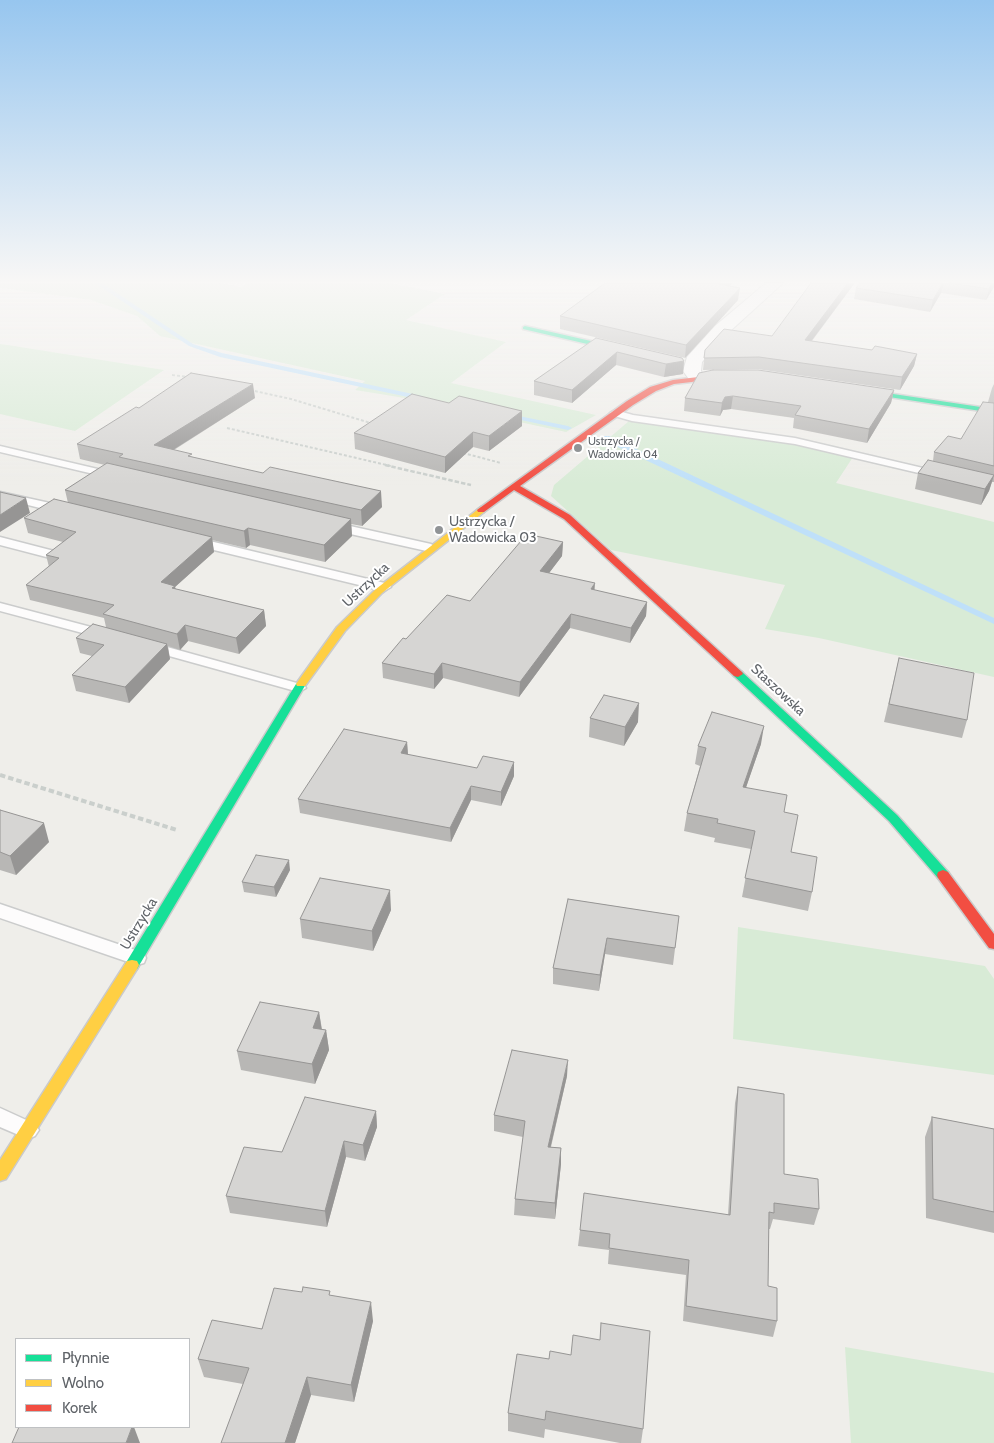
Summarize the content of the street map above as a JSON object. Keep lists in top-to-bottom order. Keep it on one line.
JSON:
{"streets":{"street":["Ustrzycka","Staszowska"]},"crossings":[["Ustrzycka","Staszowska"]],"places":["Ustrzycka / Wadowicka 04","Ustrzycka / Wadowicka 03"],"legend":["Płynnie","Wolno","Korek"]}
